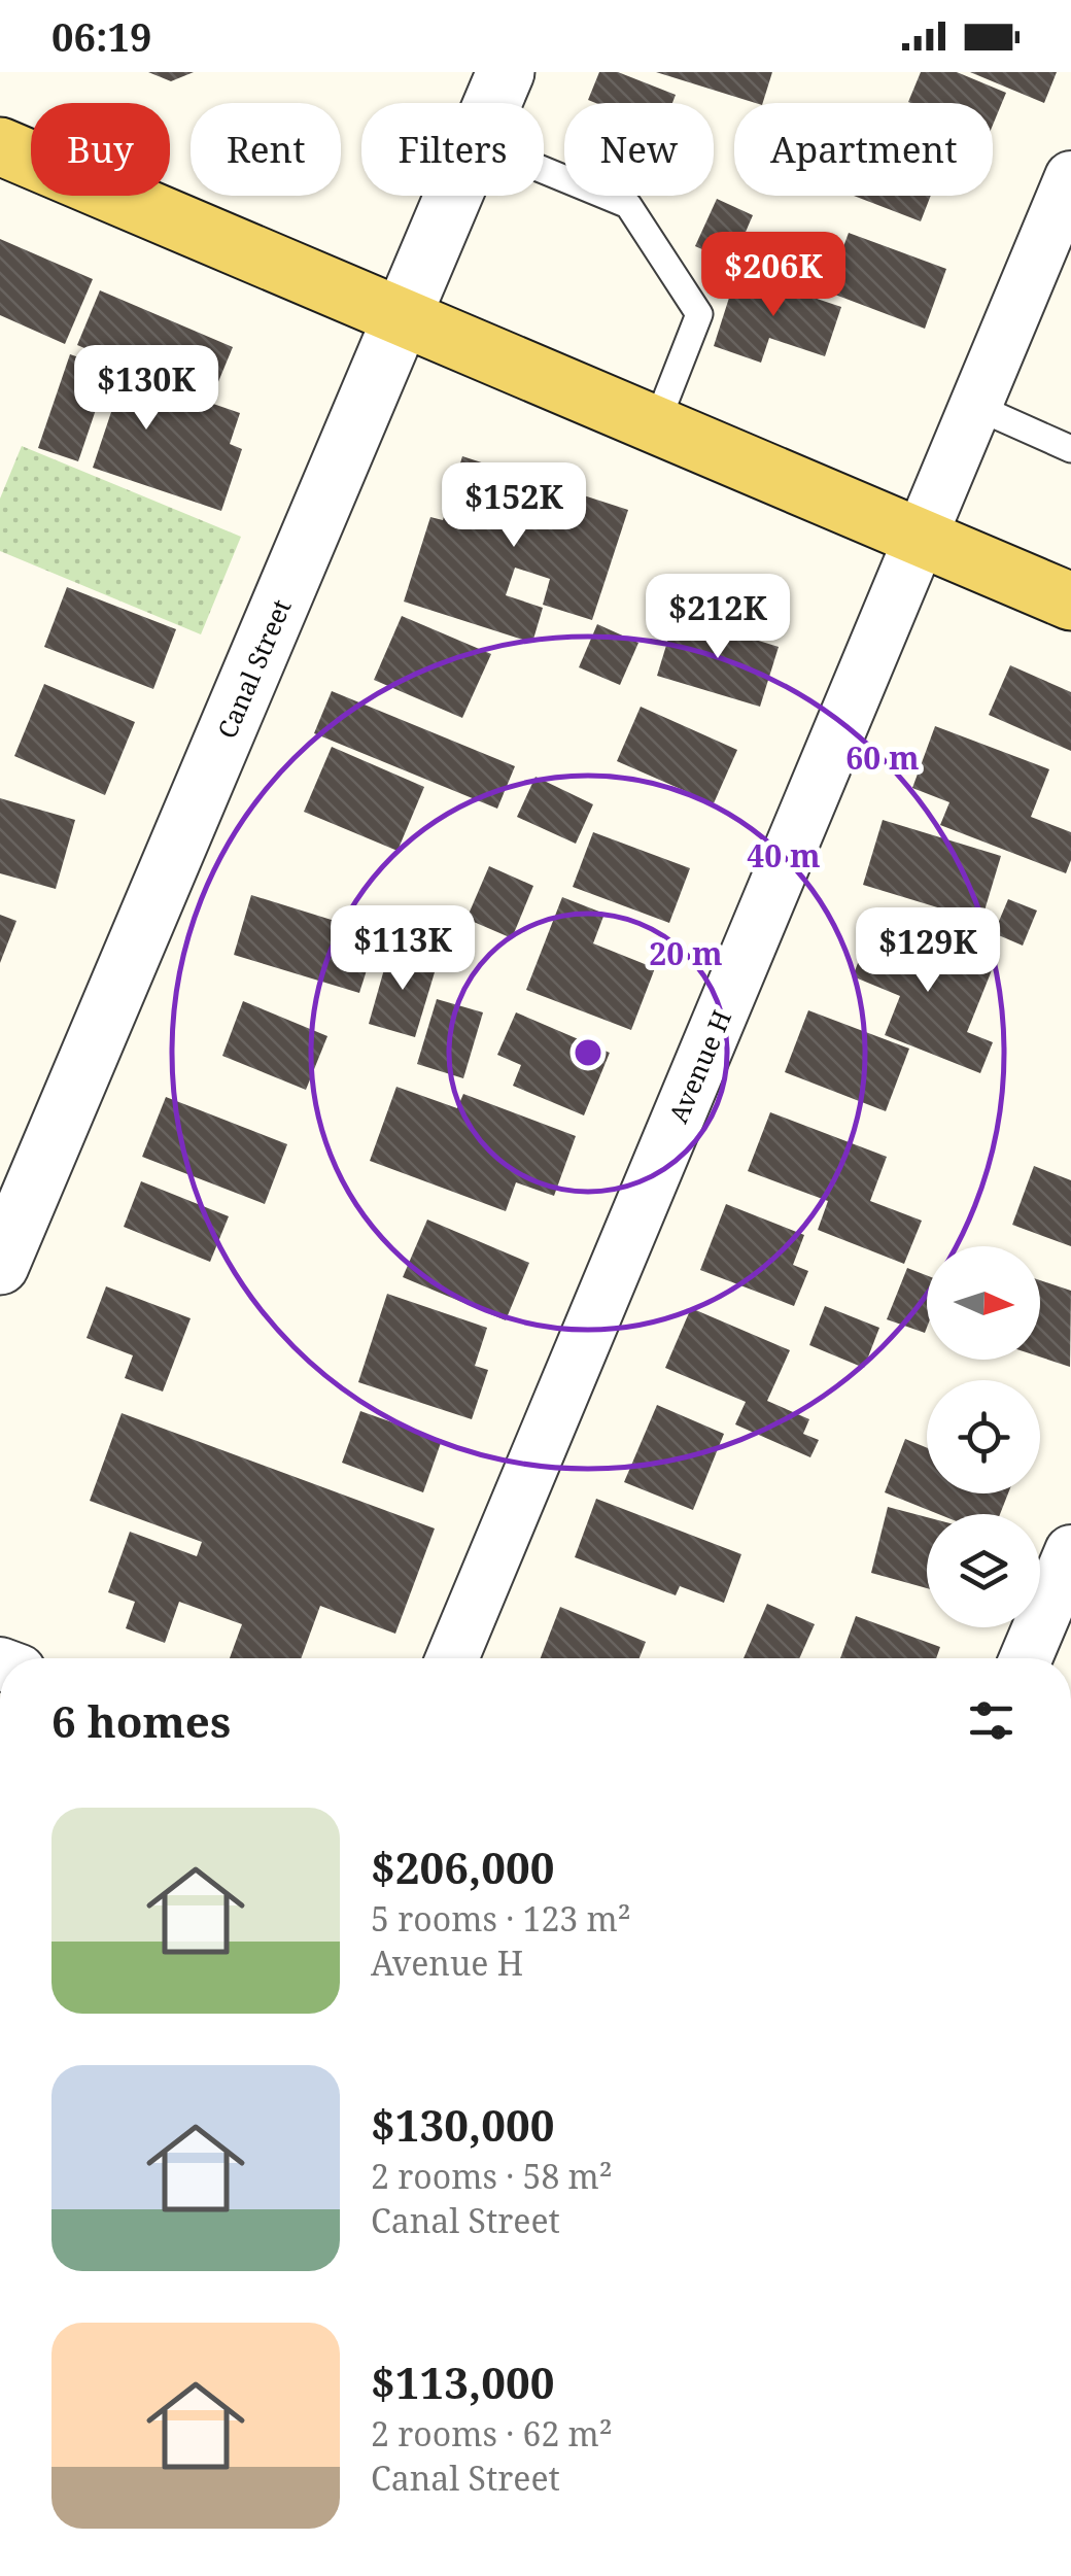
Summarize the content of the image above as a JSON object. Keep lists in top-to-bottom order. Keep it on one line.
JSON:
{"streets":{"street":["Canal Street","Avenue H"]},"north":"right","page":{"status":"06:19","chip":["Buy","Rent","Filters","New","Apartment"],"price":["$206K","$130K","$152K","$212K","$113K","$129K"],"heading":"6 homes","list":[{"name":"$206,000","note":"5 rooms · 123 m² · Avenue H"},{"name":"$130,000","note":"2 rooms · 58 m² · Canal Street"},{"name":"$113,000","note":"2 rooms · 62 m² · Canal Street"}]},"rings":["60 m","40 m","20 m"]}
